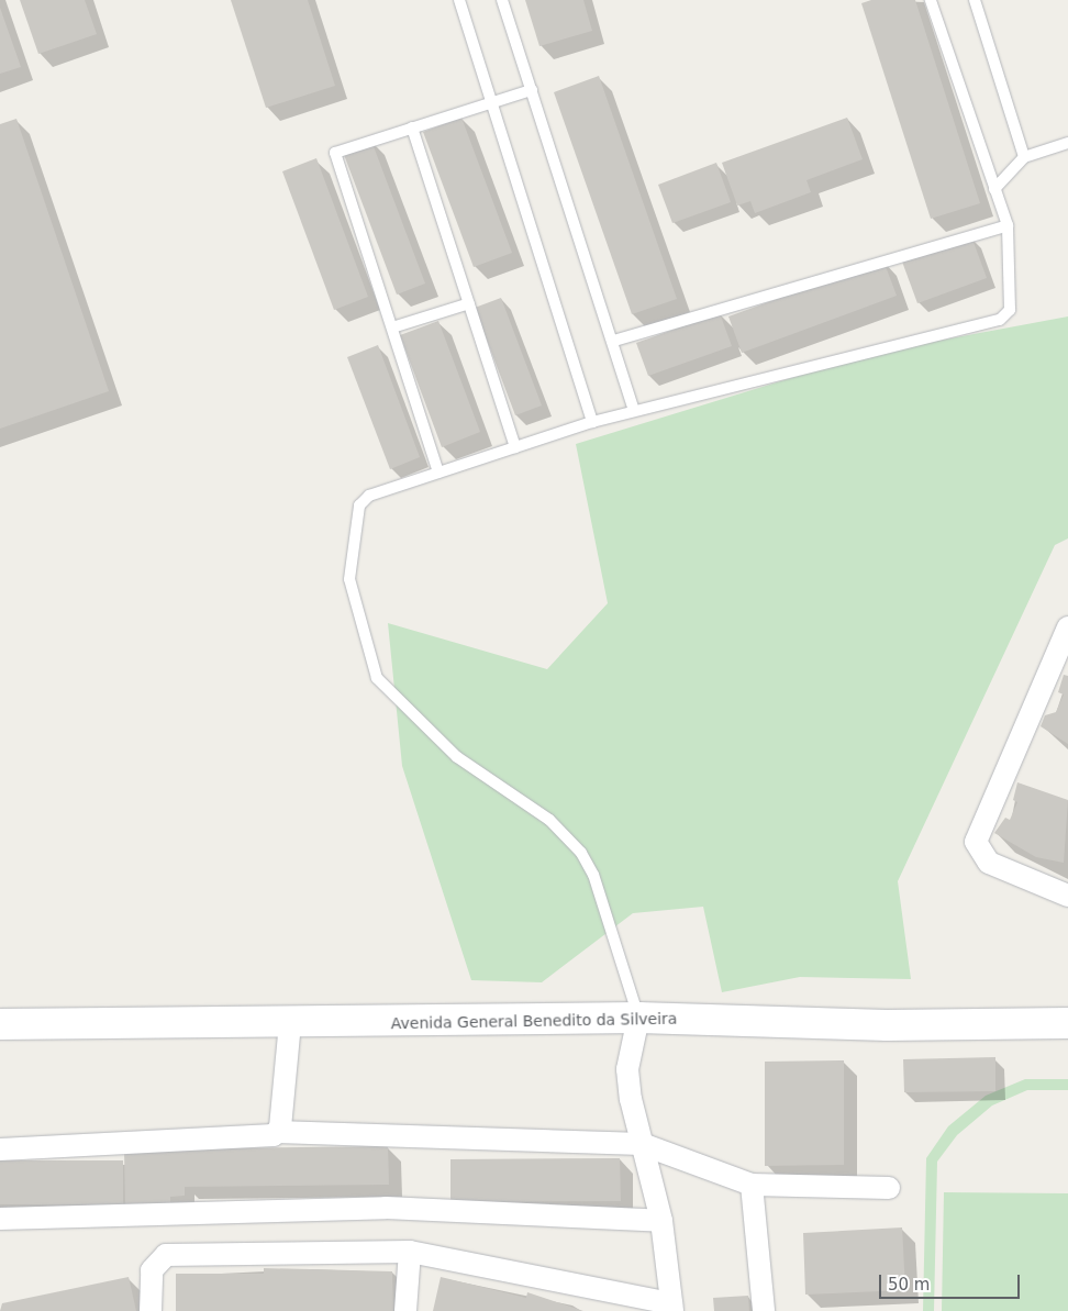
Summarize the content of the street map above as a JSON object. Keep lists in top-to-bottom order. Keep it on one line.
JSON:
{"streets":{"main road":["Avenida General Benedito da Silveira"]},"scale_bar":"50 m"}
